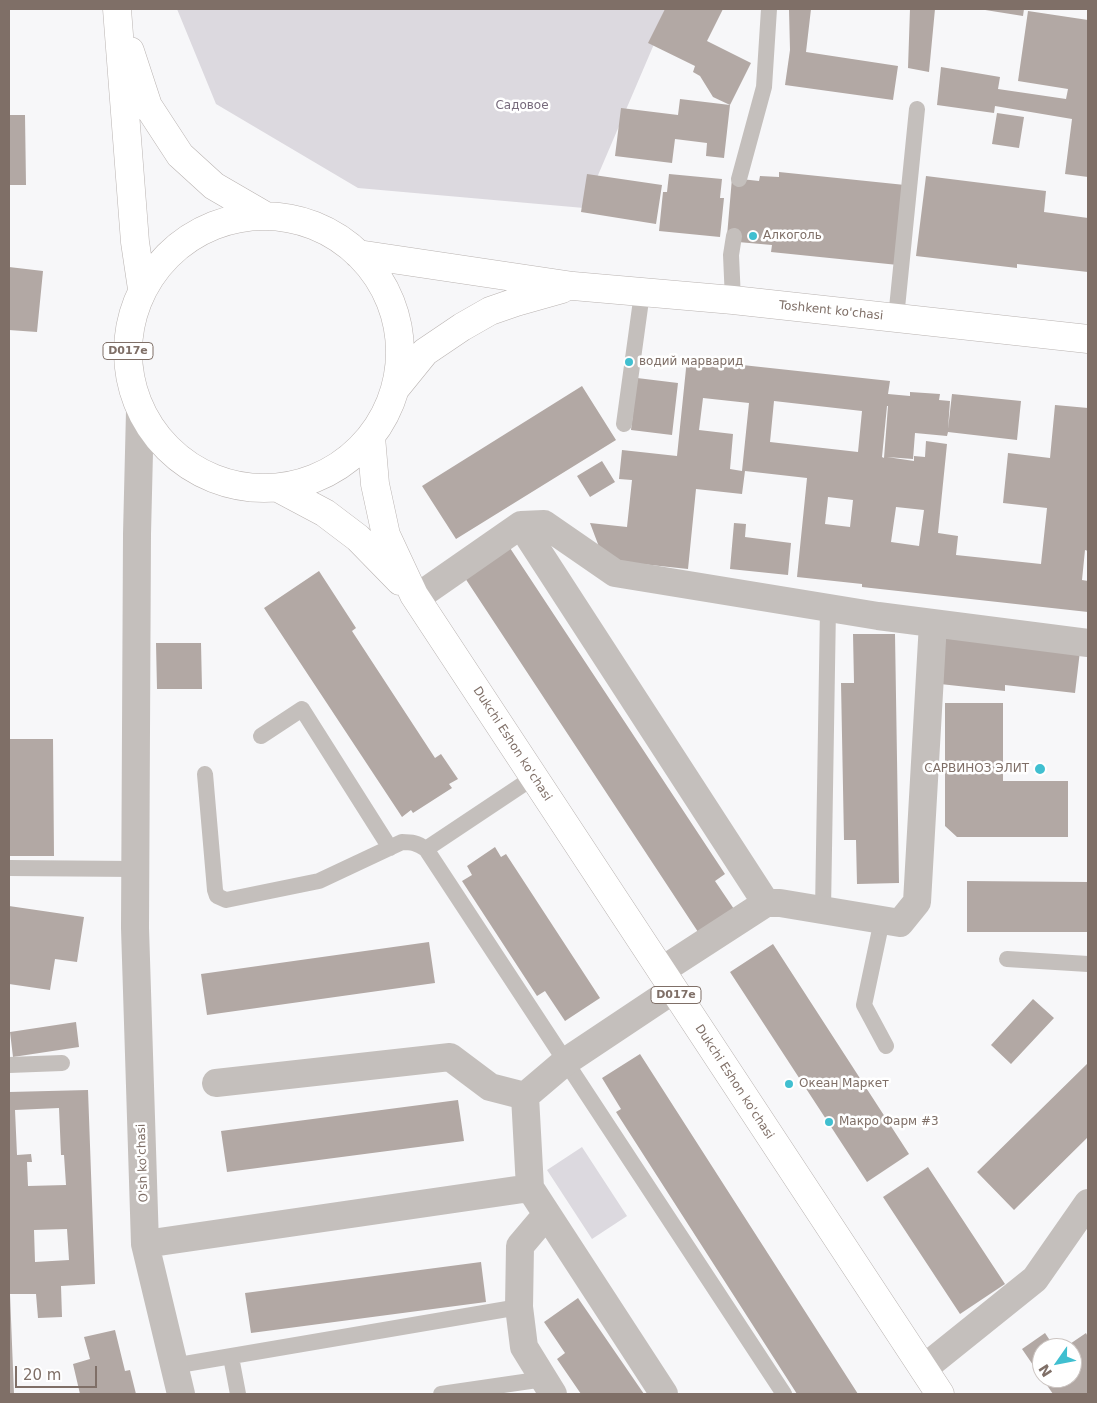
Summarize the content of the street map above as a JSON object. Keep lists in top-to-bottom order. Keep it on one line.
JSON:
{"streets":{"main road":["Toshkent ko'chasi","D017e","Dukchi Eshon ko'chasi"],"street":["O'sh ko'chasi"]},"crossings":[["Toshkent ko'chasi","D017e"],["D017e","Dukchi Eshon ko'chasi"],["D017e","O'sh ko'chasi"]],"parks":["Садовое"],"places":["Алкоголь","водий марварид","САРВИНОЗ ЭЛИТ","Океан Маркет","Макро Фарм #3"],"scale_bar":"20 m","north":"bottom left"}
